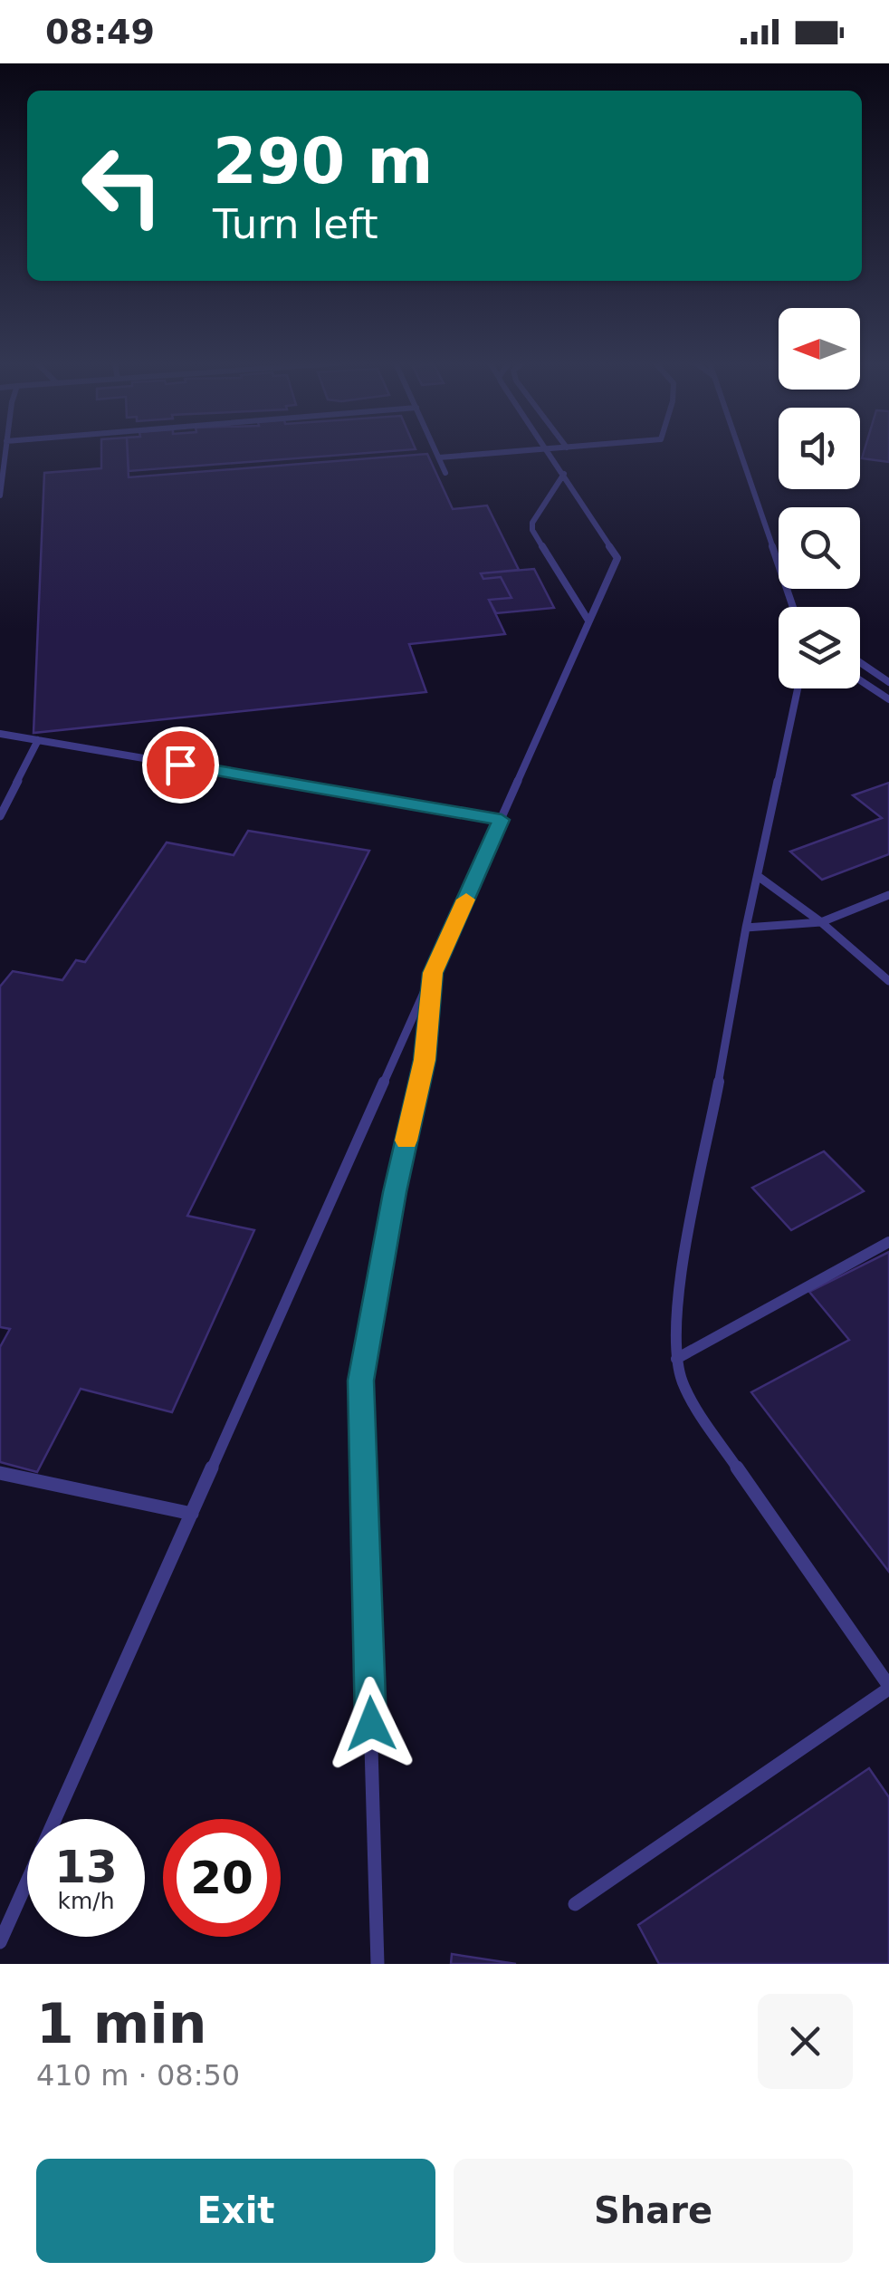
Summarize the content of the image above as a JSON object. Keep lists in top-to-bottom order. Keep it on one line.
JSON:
{"north":"left","page":{"status":"08:49","turn":["290 m","Turn left"],"speed":"13 km/h","limit":"20","heading":["1 min","410 m · 08:50"],"buttons":["Exit","Share"]}}
